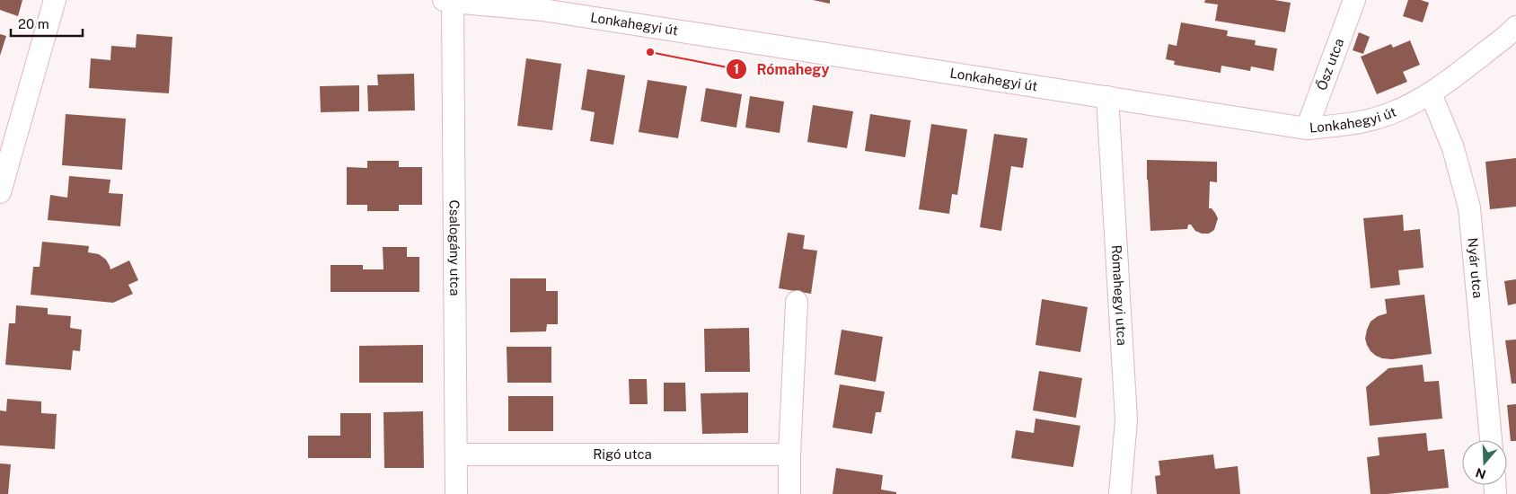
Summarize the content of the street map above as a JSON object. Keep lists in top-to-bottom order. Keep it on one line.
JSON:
{"streets":{"street":["Lonkahegyi út","Ősz utca","Csalogány utca","Nyár utca","Rómahegyi utca","Rigó utca"]},"crossings":[["Lonkahegyi út","Ősz utca"],["Lonkahegyi út","Csalogány utca"],["Lonkahegyi út","Nyár utca"],["Lonkahegyi út","Rómahegyi utca"],["Csalogány utca","Rigó utca"]],"places":["Rómahegy"],"scale_bar":"20 m","north":"bottom"}
